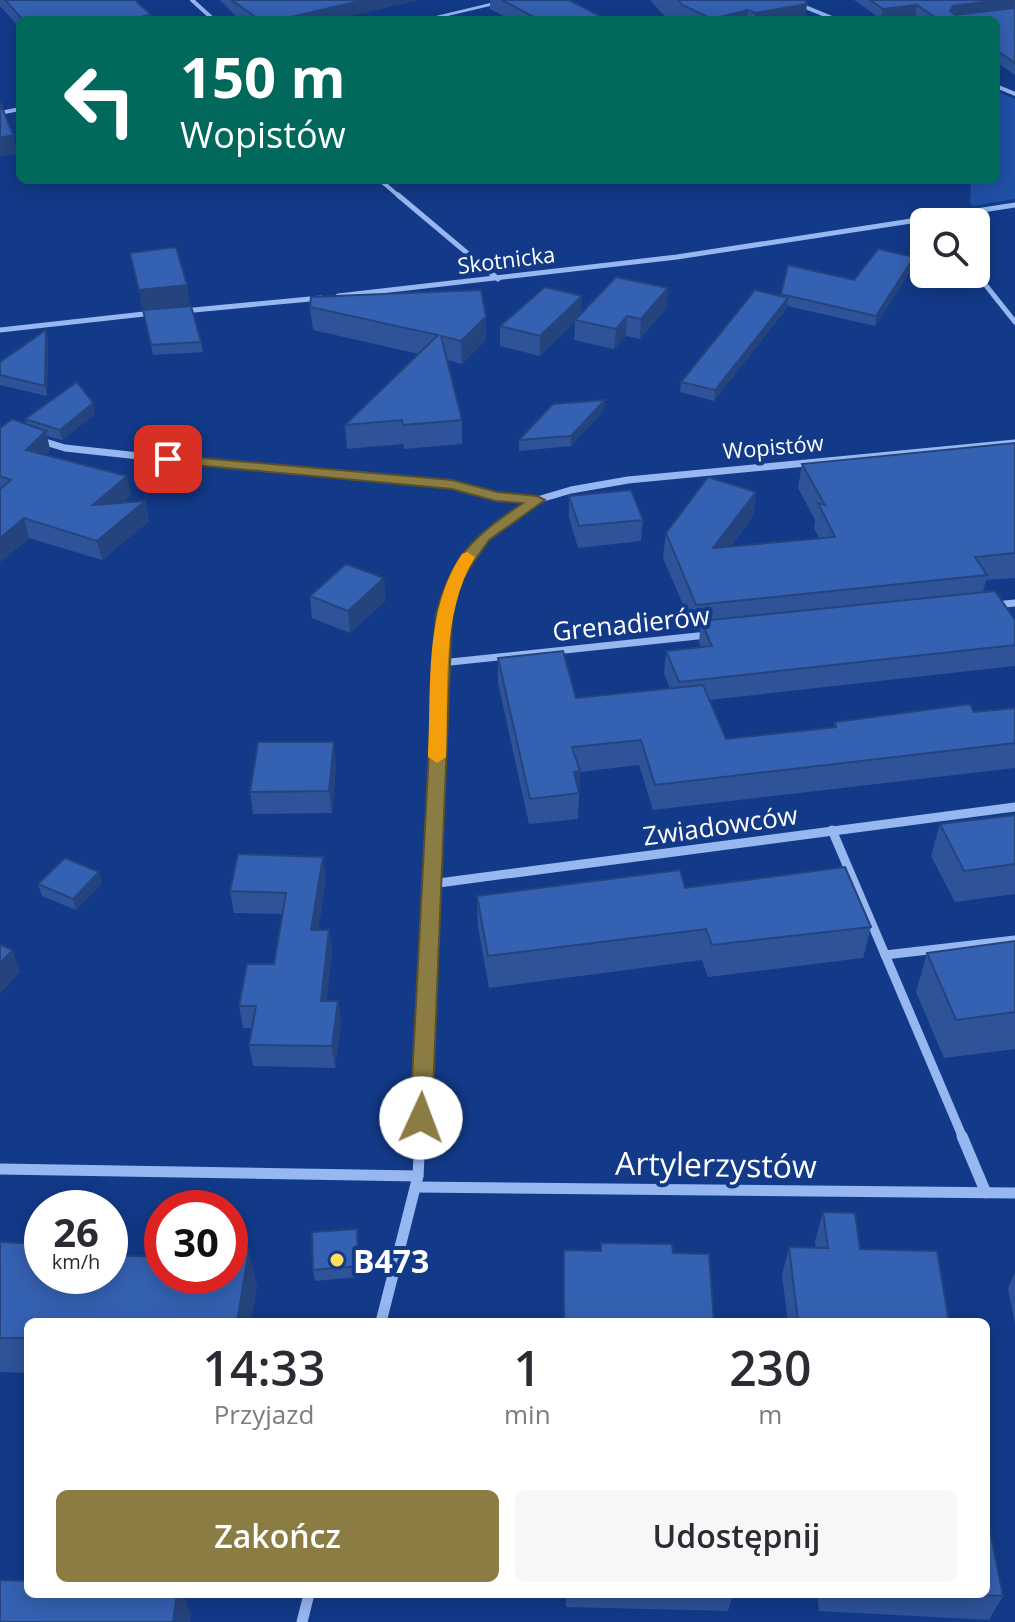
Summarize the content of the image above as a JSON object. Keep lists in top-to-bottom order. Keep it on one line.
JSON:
{"streets":{"street":["Skotnicka","Wopistów","Grenadierów","Zwiadowców","Artylerzystów"]},"crossings":[["Wopistów","Grenadierów"],["Wopistów","Zwiadowców"],["Wopistów","Artylerzystów"]],"places":["B473"],"page":{"turn":["150 m","Wopistów"],"speed":"26 km/h","limit":"30","eta":["14:33","Przyjazd","1","min","230","m"],"buttons":["Zakończ","Udostępnij"]}}
